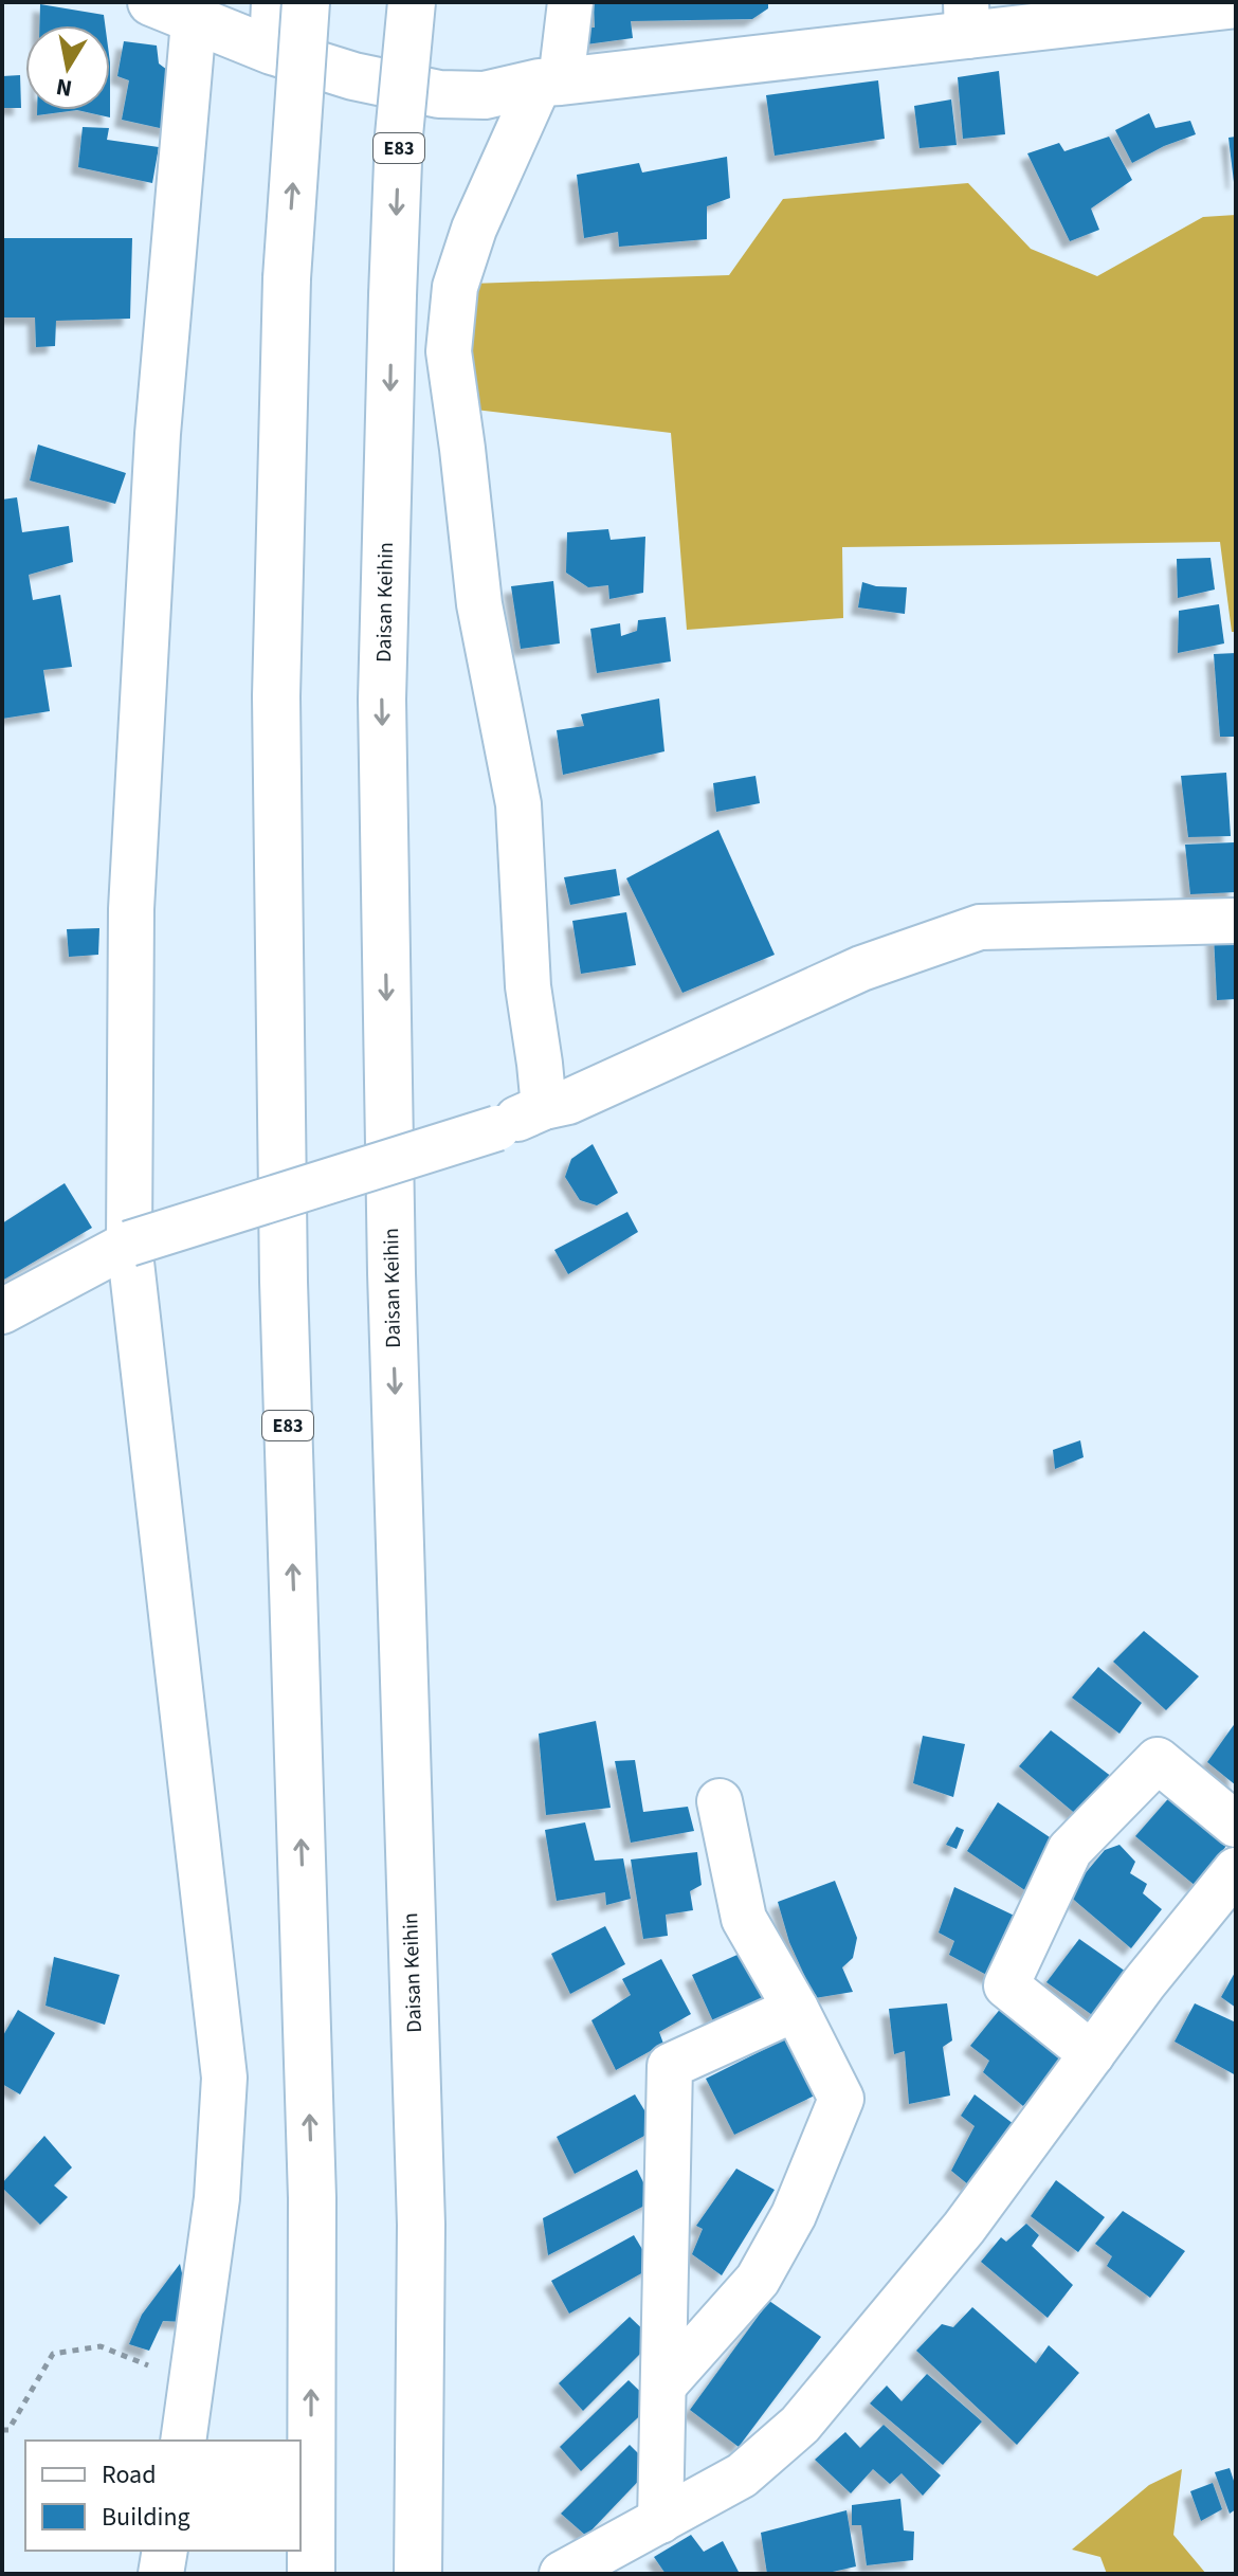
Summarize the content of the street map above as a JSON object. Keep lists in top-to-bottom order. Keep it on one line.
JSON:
{"streets":{"main road":["E83","Daisan Keihin"]},"legend":["Road","Building"],"north":"bottom"}
